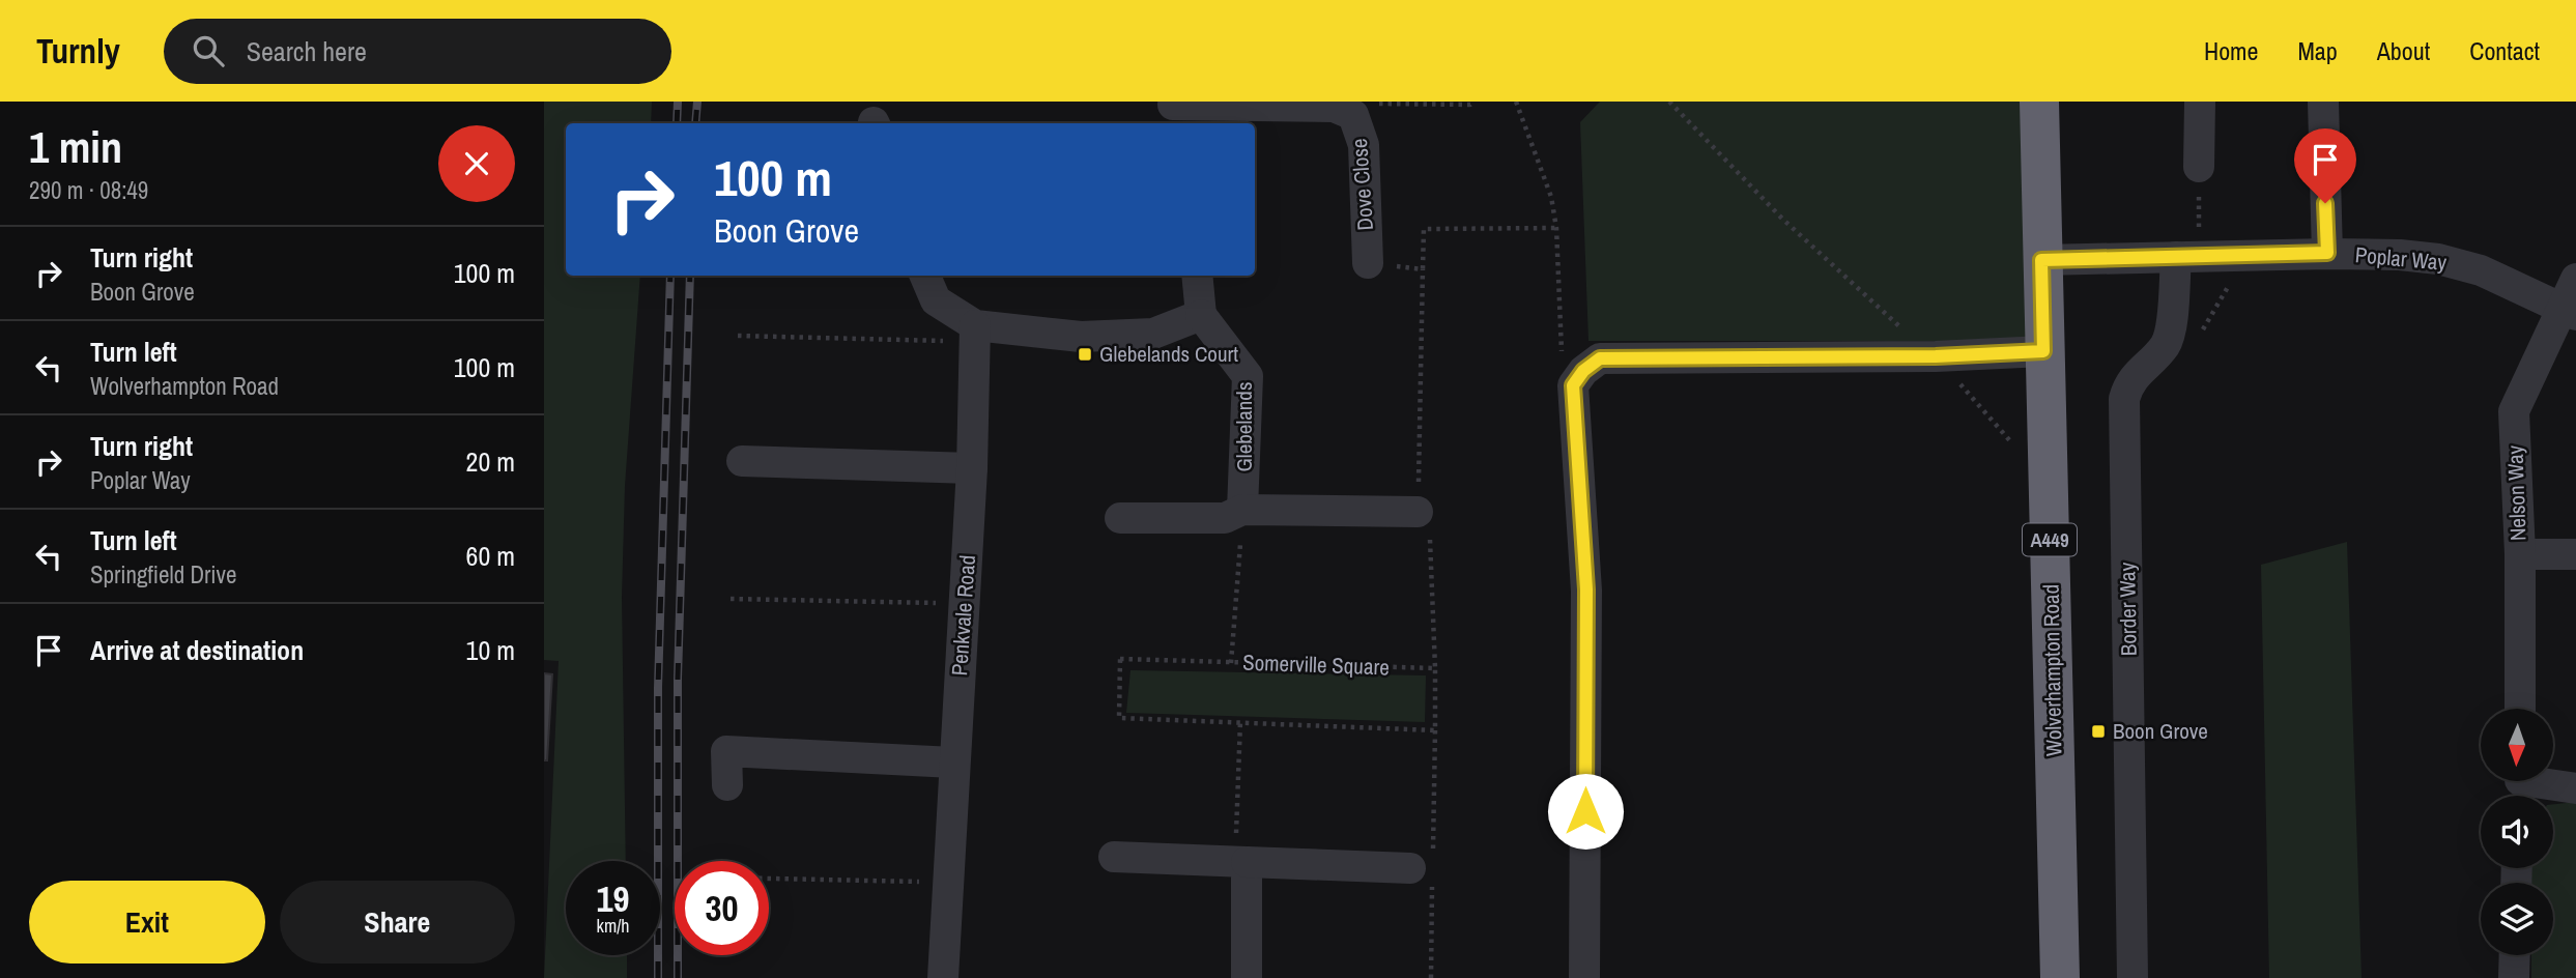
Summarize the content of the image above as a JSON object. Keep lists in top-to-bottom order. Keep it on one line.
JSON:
{"streets":{"highway":["A449","Wolverhampton Road"],"street":["Dove Close","Poplar Way","Glebelands","Nelson Way","Border Way","Penkvale Road"],"path":["Somerville Square"]},"crossings":[["Poplar Way","Nelson Way"],["Poplar Way","Border Way"],["Poplar Way","Wolverhampton Road"]],"places":{"transit":["Glebelands Court","Boon Grove"]},"north":"bottom","page":{"header":"Turnly","search":"Search here","nav":["Home","Map","About","Contact"],"heading":["1 min","290 m · 08:49"],"turn":["100 m","Boon Grove"],"list":[{"name":"Turn right","note":"Boon Grove","value":"100 m"},{"name":"Turn left","note":"Wolverhampton Road","value":"100 m"},{"name":"Turn right","note":"Poplar Way","value":"20 m"},{"name":"Turn left","note":"Springfield Drive","value":"60 m"},{"name":"Arrive at destination","value":"10 m"}],"speed":"19 km/h","limit":"30","buttons":["Exit","Share"]}}
